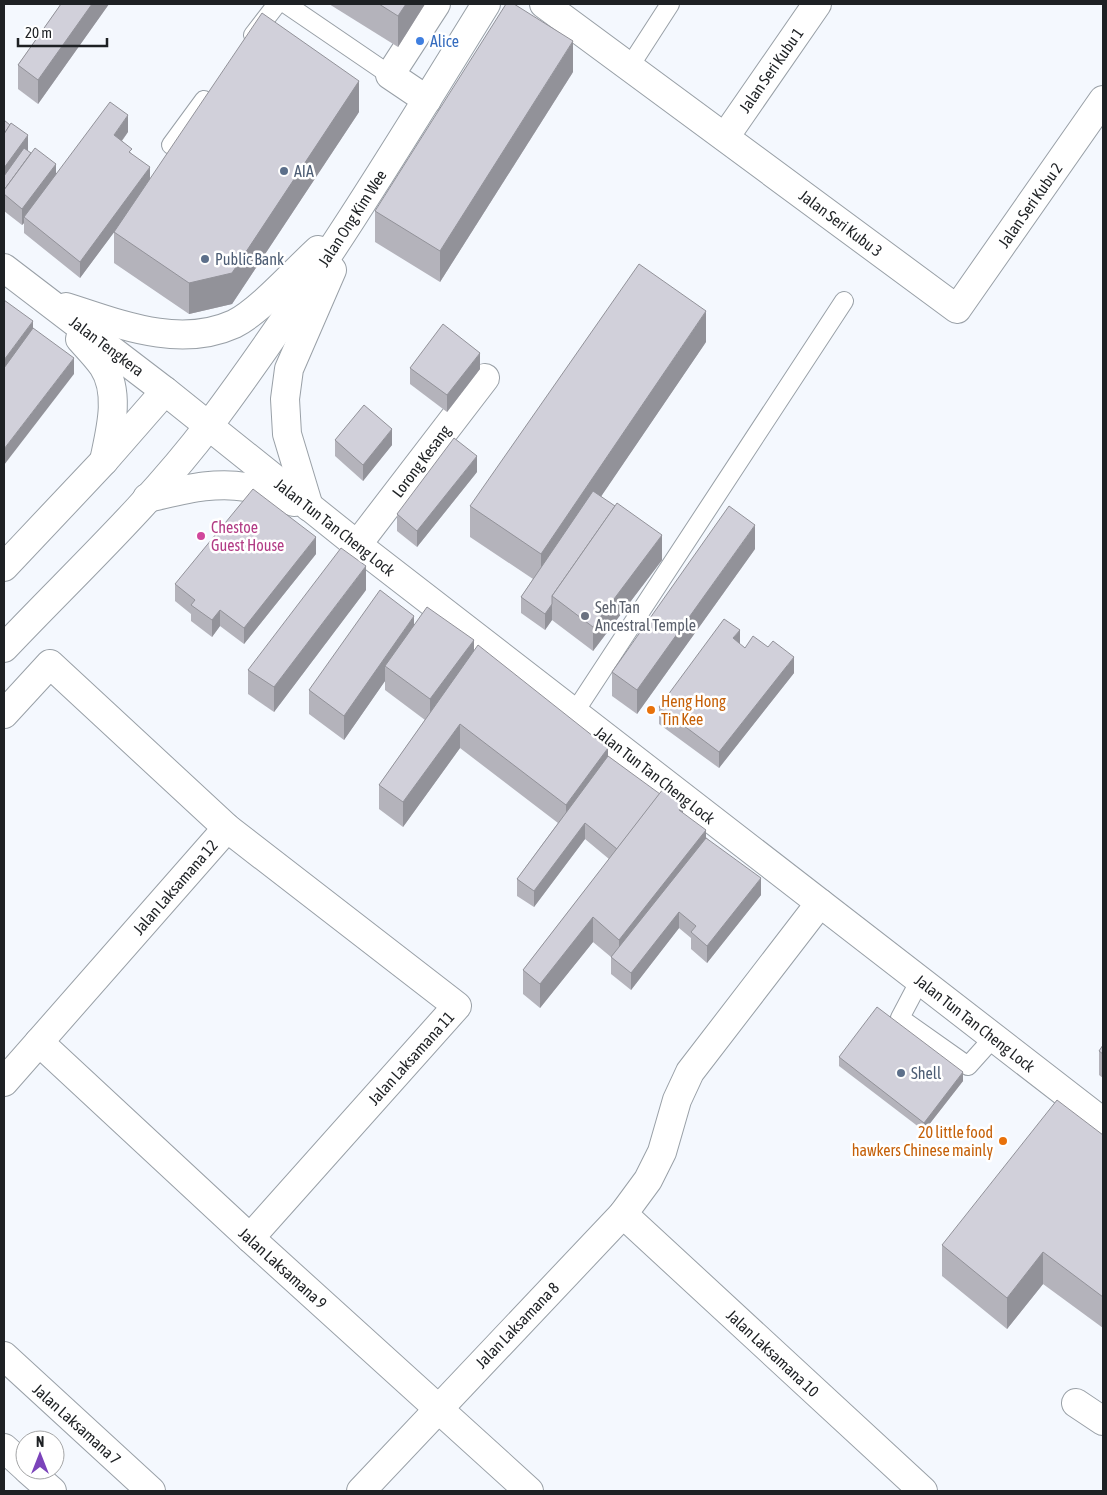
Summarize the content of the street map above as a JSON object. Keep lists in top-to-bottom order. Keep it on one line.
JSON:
{"streets":{"street":["Jalan Seri Kubu 1","Jalan Seri Kubu 2","Jalan Ong Kim Wee","Jalan Seri Kubu 3","Jalan Tengkera","Lorong Kesang","Jalan Tun Tan Cheng Lock","Jalan Laksamana 12","Jalan Laksamana 11","Jalan Laksamana 9","Jalan Laksamana 8","Jalan Laksamana 10","Jalan Laksamana 7"]},"crossings":[["Jalan Seri Kubu 1","Jalan Seri Kubu 3"],["Jalan Seri Kubu 2","Jalan Seri Kubu 3"],["Jalan Ong Kim Wee","Jalan Tengkera"],["Jalan Ong Kim Wee","Jalan Tun Tan Cheng Lock"],["Jalan Tengkera","Jalan Tun Tan Cheng Lock"],["Lorong Kesang","Jalan Tun Tan Cheng Lock"],["Jalan Tun Tan Cheng Lock","Jalan Laksamana 8"],["Jalan Laksamana 12","Jalan Laksamana 11"],["Jalan Laksamana 12","Jalan Laksamana 9"],["Jalan Laksamana 11","Jalan Laksamana 9"],["Jalan Laksamana 9","Jalan Laksamana 8"],["Jalan Laksamana 8","Jalan Laksamana 10"]],"places":["Alice","AIA","Public Bank","Chestoe Guest House","Seh Tan Ancestral Temple","Heng Hong Tin Kee","Shell","20 little food hawkers Chinese mainly"],"scale_bar":"20 m","north":"top"}
